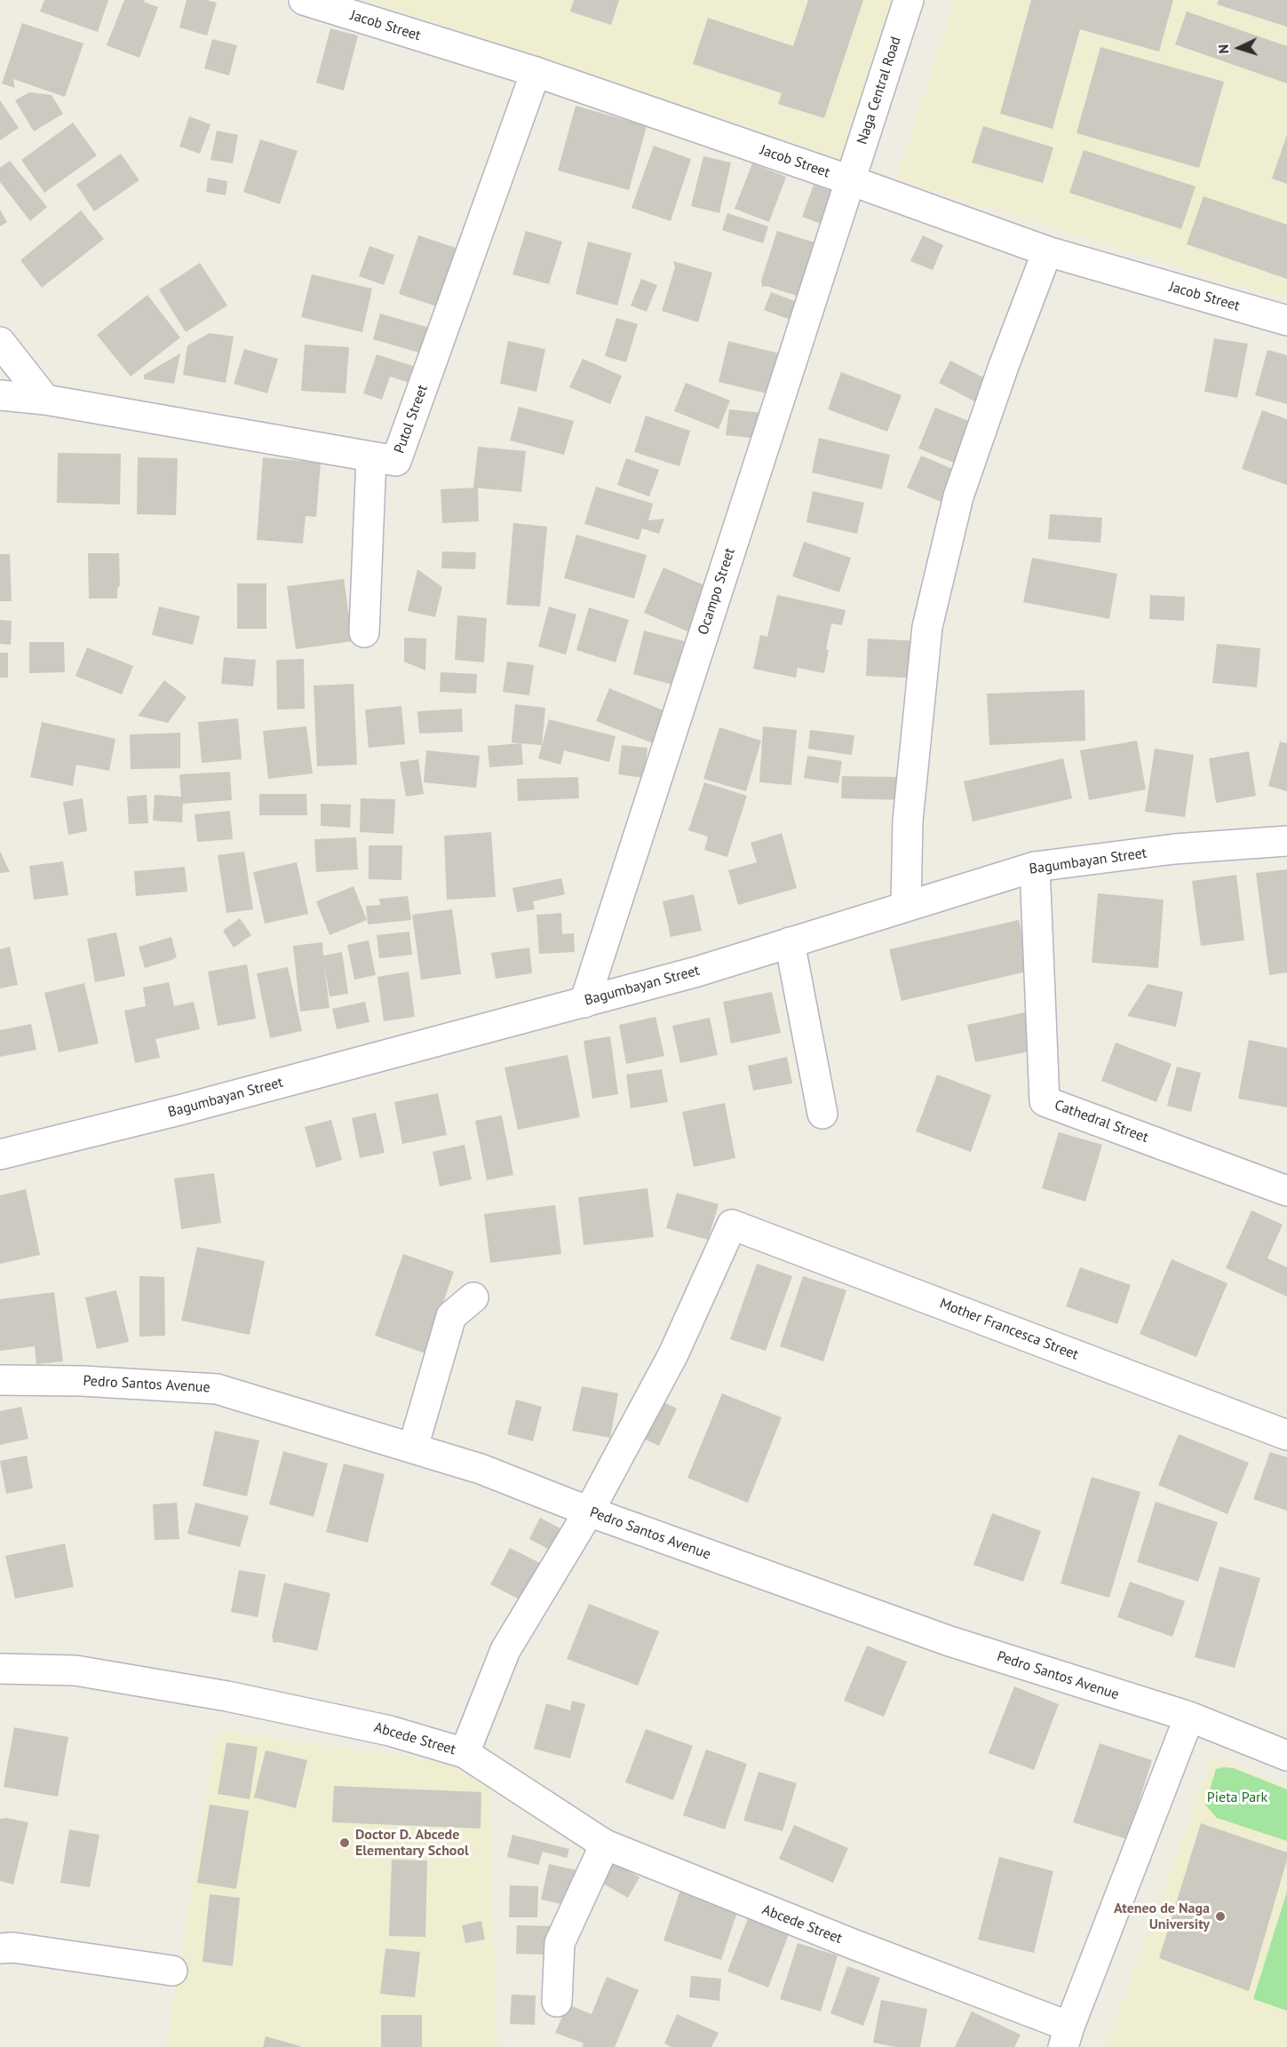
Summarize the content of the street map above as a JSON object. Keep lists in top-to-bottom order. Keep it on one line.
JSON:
{"streets":{"street":["Jacob Street","Naga Central Road","Putol Street","Ocampo Street","Bagumbayan Street","Cathedral Street","Mother Francesca Street","Pedro Santos Avenue","Abcede Street"]},"crossings":[["Jacob Street","Naga Central Road"],["Jacob Street","Putol Street"],["Jacob Street","Ocampo Street"],["Naga Central Road","Ocampo Street"],["Ocampo Street","Bagumbayan Street"],["Bagumbayan Street","Cathedral Street"],["Mother Francesca Street","Pedro Santos Avenue"]],"parks":["Pieta Park"],"places":["Doctor D. Abcede Elementary School","Ateneo de Naga University"],"north":"left"}
